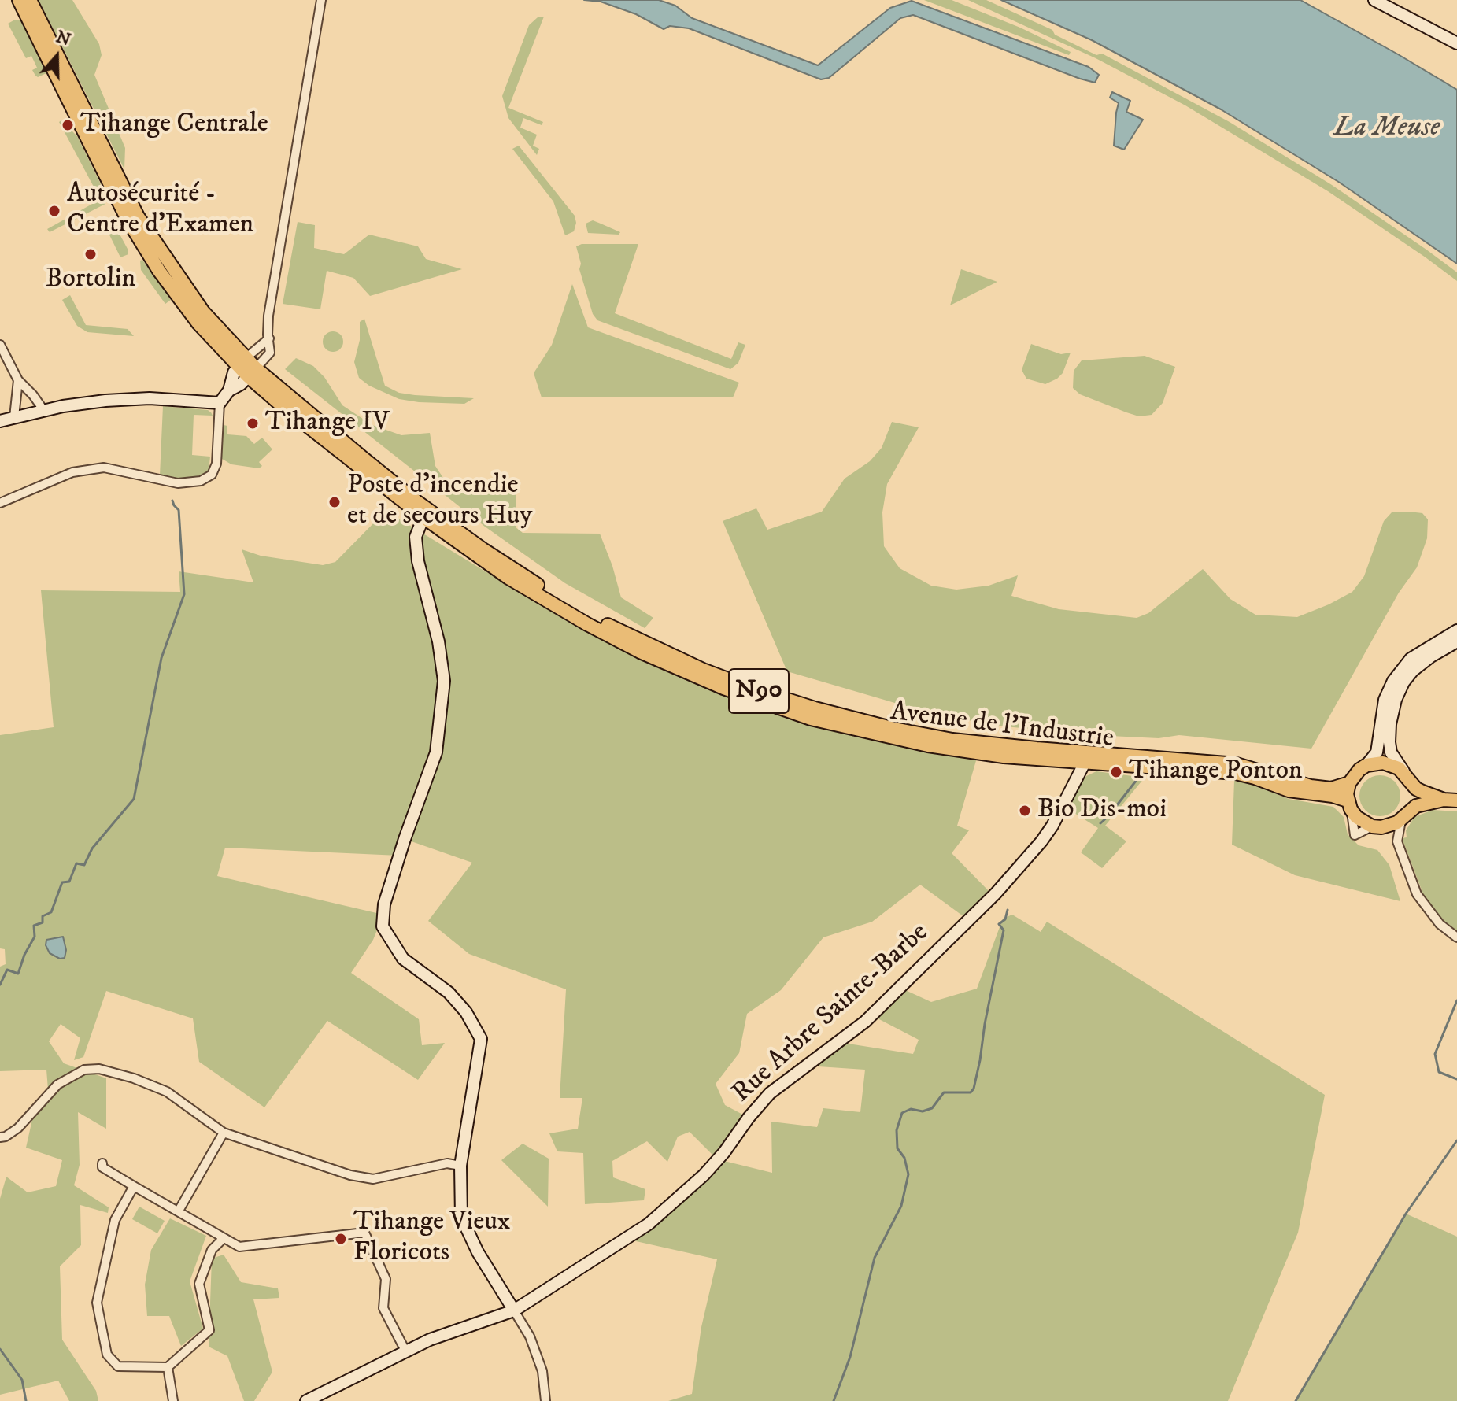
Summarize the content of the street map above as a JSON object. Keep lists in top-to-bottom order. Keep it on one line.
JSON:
{"streets":{"main road":["N90","Avenue de l'Industrie"],"street":["Rue Arbre Sainte-Barbe"]},"crossings":[["N90","Avenue de l'Industrie"],["Avenue de l'Industrie","Rue Arbre Sainte-Barbe"]],"water":["La Meuse"],"places":["Tihange Centrale","Autosécurité - Centre d'Examen","Bortolin","Tihange IV","Poste d'incendie et de secours Huy","Tihange Ponton","Bio Dis-moi","Tihange Vieux Floricots"],"north":"top"}
